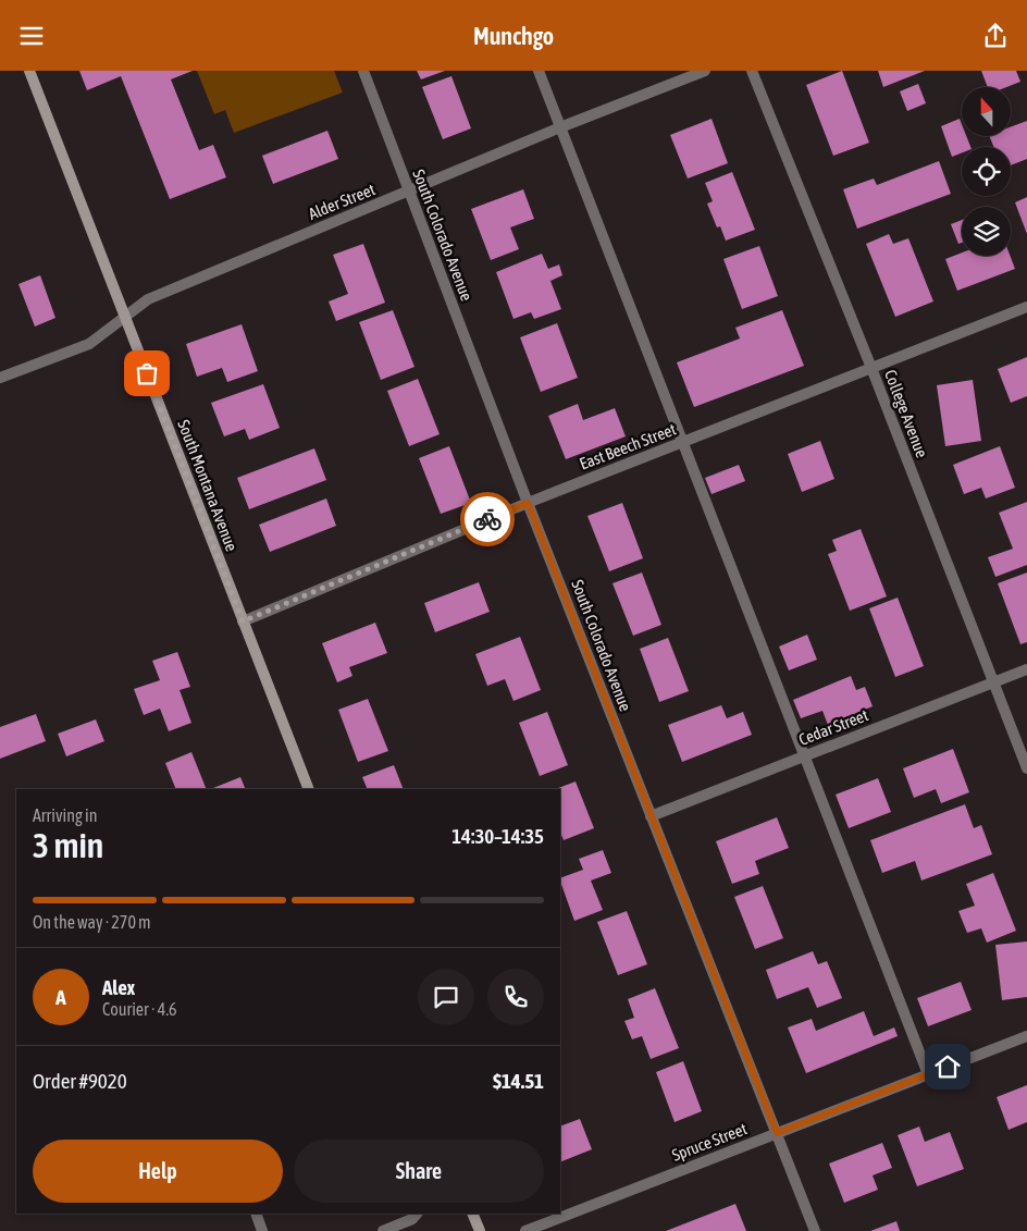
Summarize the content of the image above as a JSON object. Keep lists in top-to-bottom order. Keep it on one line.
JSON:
{"streets":{"street":["Alder Street","South Colorado Avenue","College Avenue","East Beech Street","South Montana Avenue","Cedar Street","Spruce Street"]},"crossings":[["Alder Street","South Colorado Avenue"],["Alder Street","South Montana Avenue"],["South Colorado Avenue","East Beech Street"],["South Colorado Avenue","Cedar Street"],["South Colorado Avenue","Spruce Street"],["College Avenue","East Beech Street"],["College Avenue","Cedar Street"],["East Beech Street","South Montana Avenue"]],"north":"top","page":{"header":"Munchgo","heading":["3 min","Arriving in","14:30–14:35"],"panel":["Alex","Courier · 4.6","Order #9020","$14.51"],"bar":"On the way · 270 m","round":"A","buttons":["Help","Share"]}}
